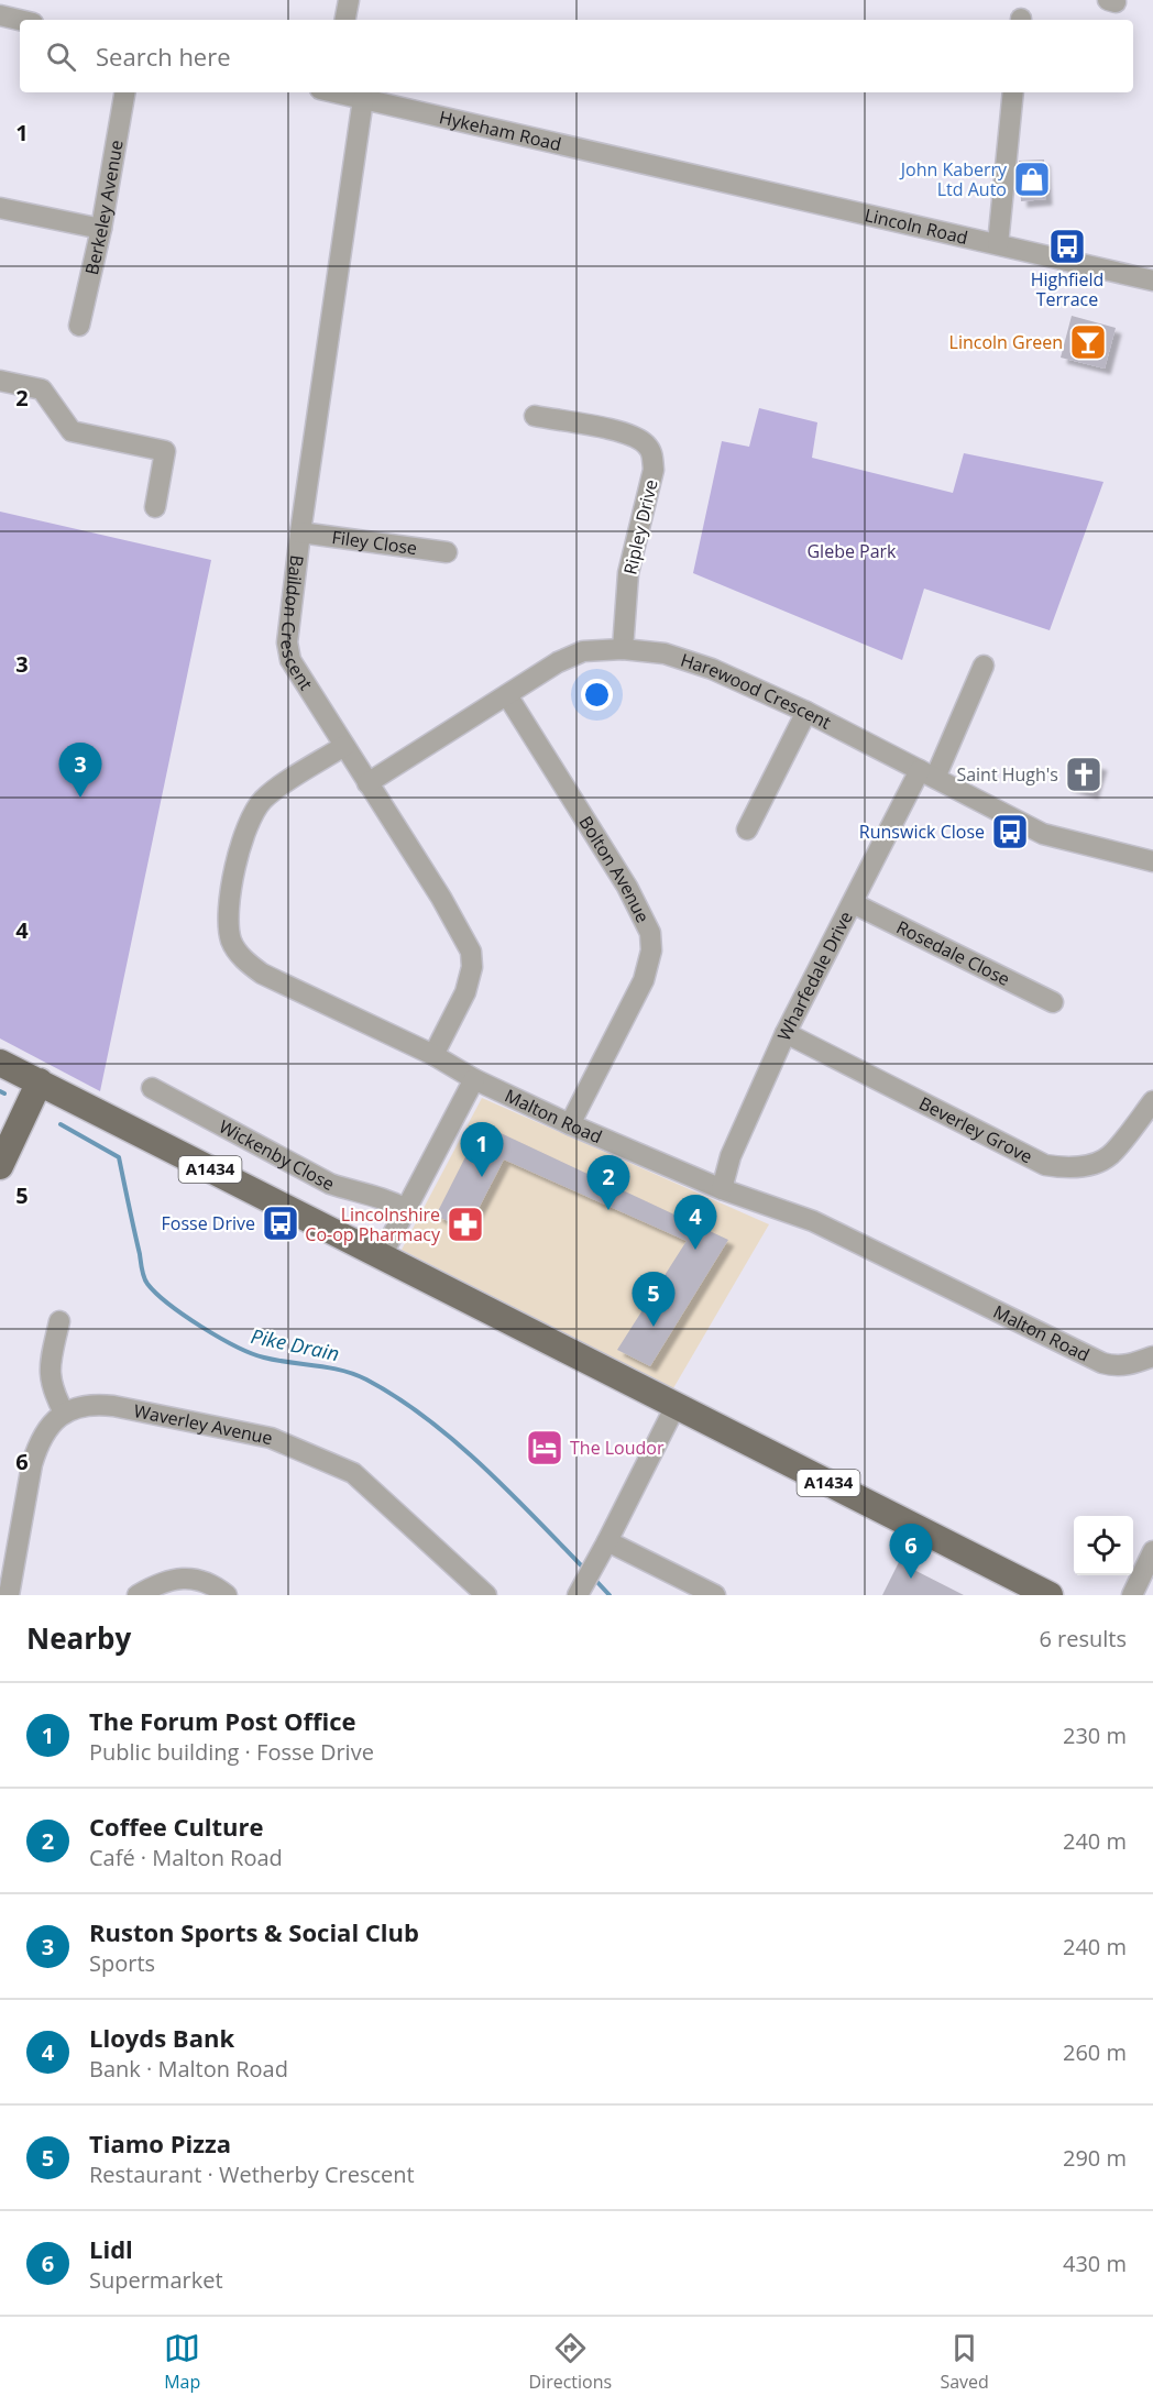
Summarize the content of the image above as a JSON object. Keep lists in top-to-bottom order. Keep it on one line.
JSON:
{"streets":{"main road":["A1434"],"street":["Hykeham Road","Berkeley Avenue","Lincoln Road","Ripley Drive","Filey Close","Baildon Crescent","Harewood Crescent","Bolton Avenue","Rosedale Close","Wharfedale Drive","Malton Road","Beverley Grove","Wickenby Close","Waverley Avenue"]},"crossings":[["Hykeham Road","Lincoln Road"],["Hykeham Road","Baildon Crescent"],["Ripley Drive","Harewood Crescent"],["Filey Close","Baildon Crescent"],["Baildon Crescent","Harewood Crescent"],["Baildon Crescent","Malton Road"],["Harewood Crescent","Bolton Avenue"],["Harewood Crescent","Wharfedale Drive"],["Bolton Avenue","Malton Road"],["Rosedale Close","Wharfedale Drive"],["Wharfedale Drive","Malton Road"],["Wharfedale Drive","Beverley Grove"]],"water":["Pike Drain"],"parks":["Glebe Park"],"places":{"shop":["John Kaberry Ltd Auto"],"bus stop":["Highfield Terrace","Runswick Close","Fosse Drive"],"bar":["Lincoln Green"],"church":["Saint Hugh's"],"pharmacy":["Lincolnshire Co-op Pharmacy"],"hotel":["The Loudor"]},"page":{"search":"Search here","pins":["3","1","2","4","5","6"],"heading":["Nearby","6 results"],"list":[{"mark":"1","name":"The Forum Post Office","note":"Public building · Fosse Drive","value":"230 m"},{"mark":"2","name":"Coffee Culture","note":"Café · Malton Road","value":"240 m"},{"mark":"3","name":"Ruston Sports & Social Club","note":"Sports","value":"240 m"},{"mark":"4","name":"Lloyds Bank","note":"Bank · Malton Road","value":"260 m"},{"mark":"5","name":"Tiamo Pizza","note":"Restaurant · Wetherby Crescent","value":"290 m"},{"mark":"6","name":"Lidl","note":"Supermarket","value":"430 m"}],"nav":["Map","Directions","Saved"]},"grid":{"rows":["1","2","3","4","5","6"]}}
